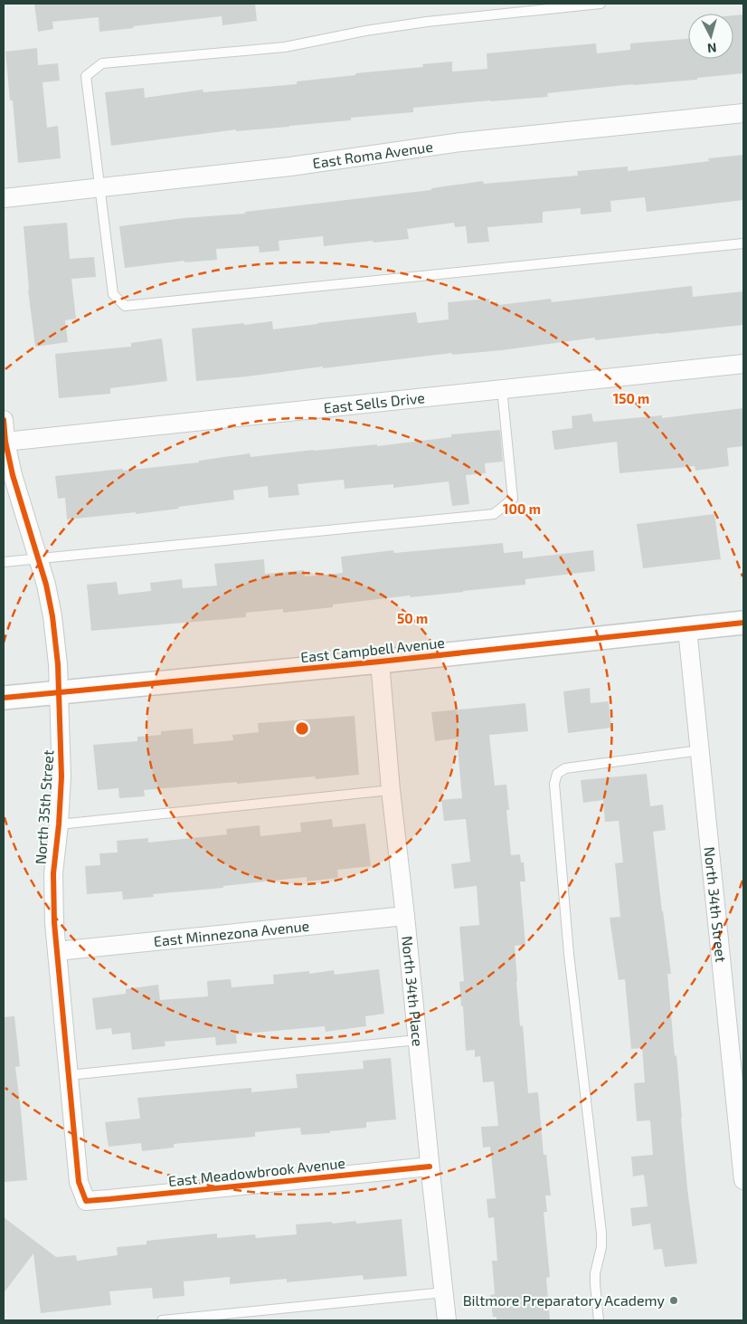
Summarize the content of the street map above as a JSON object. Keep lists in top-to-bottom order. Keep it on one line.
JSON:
{"streets":{"street":["East Roma Avenue","East Sells Drive","East Campbell Avenue","North 35th Street","North 34th Street","East Minnezona Avenue","North 34th Place","East Meadowbrook Avenue"]},"crossings":[["East Sells Drive","North 35th Street"],["East Campbell Avenue","North 35th Street"],["East Campbell Avenue","North 34th Street"],["East Campbell Avenue","North 34th Place"],["North 35th Street","East Minnezona Avenue"],["North 35th Street","East Meadowbrook Avenue"],["East Minnezona Avenue","North 34th Place"],["North 34th Place","East Meadowbrook Avenue"]],"places":["Biltmore Preparatory Academy"],"north":"bottom","rings":["150 m","100 m","50 m"]}
